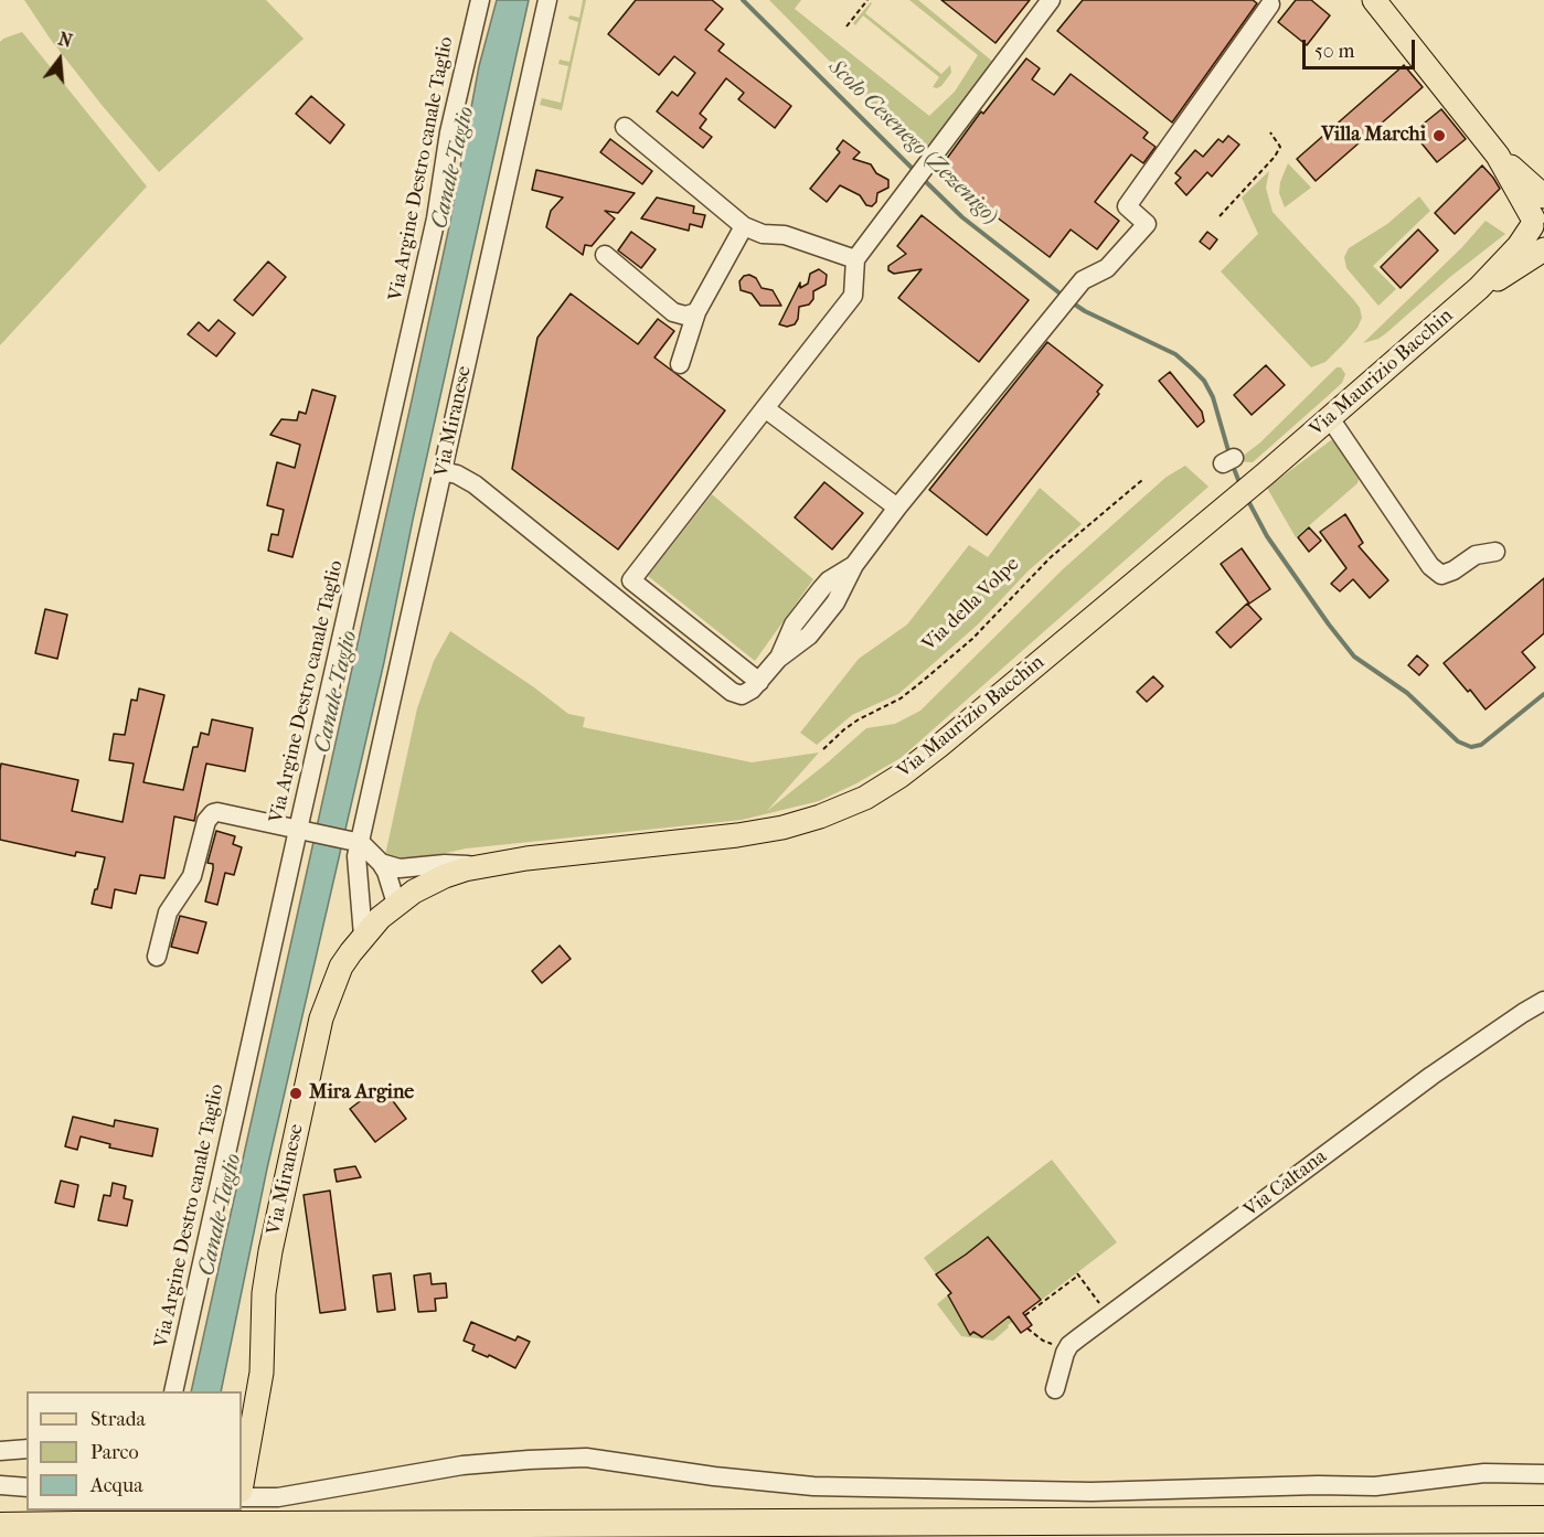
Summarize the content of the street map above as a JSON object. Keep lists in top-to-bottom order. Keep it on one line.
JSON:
{"streets":{"main road":["Via Maurizio Bacchin","Via Miranese"],"street":["Via Argine Destro canale Taglio","Via Caltana"],"path":["Via della Volpe"]},"crossings":[["Via Maurizio Bacchin","Via Miranese"]],"water":["Scolo Cesenego (Zezenigo)","Canale Taglio"],"places":["Villa Marchi","Mira Argine"],"legend":["Strada","Parco","Acqua"],"scale_bar":"50 m","north":"top"}
